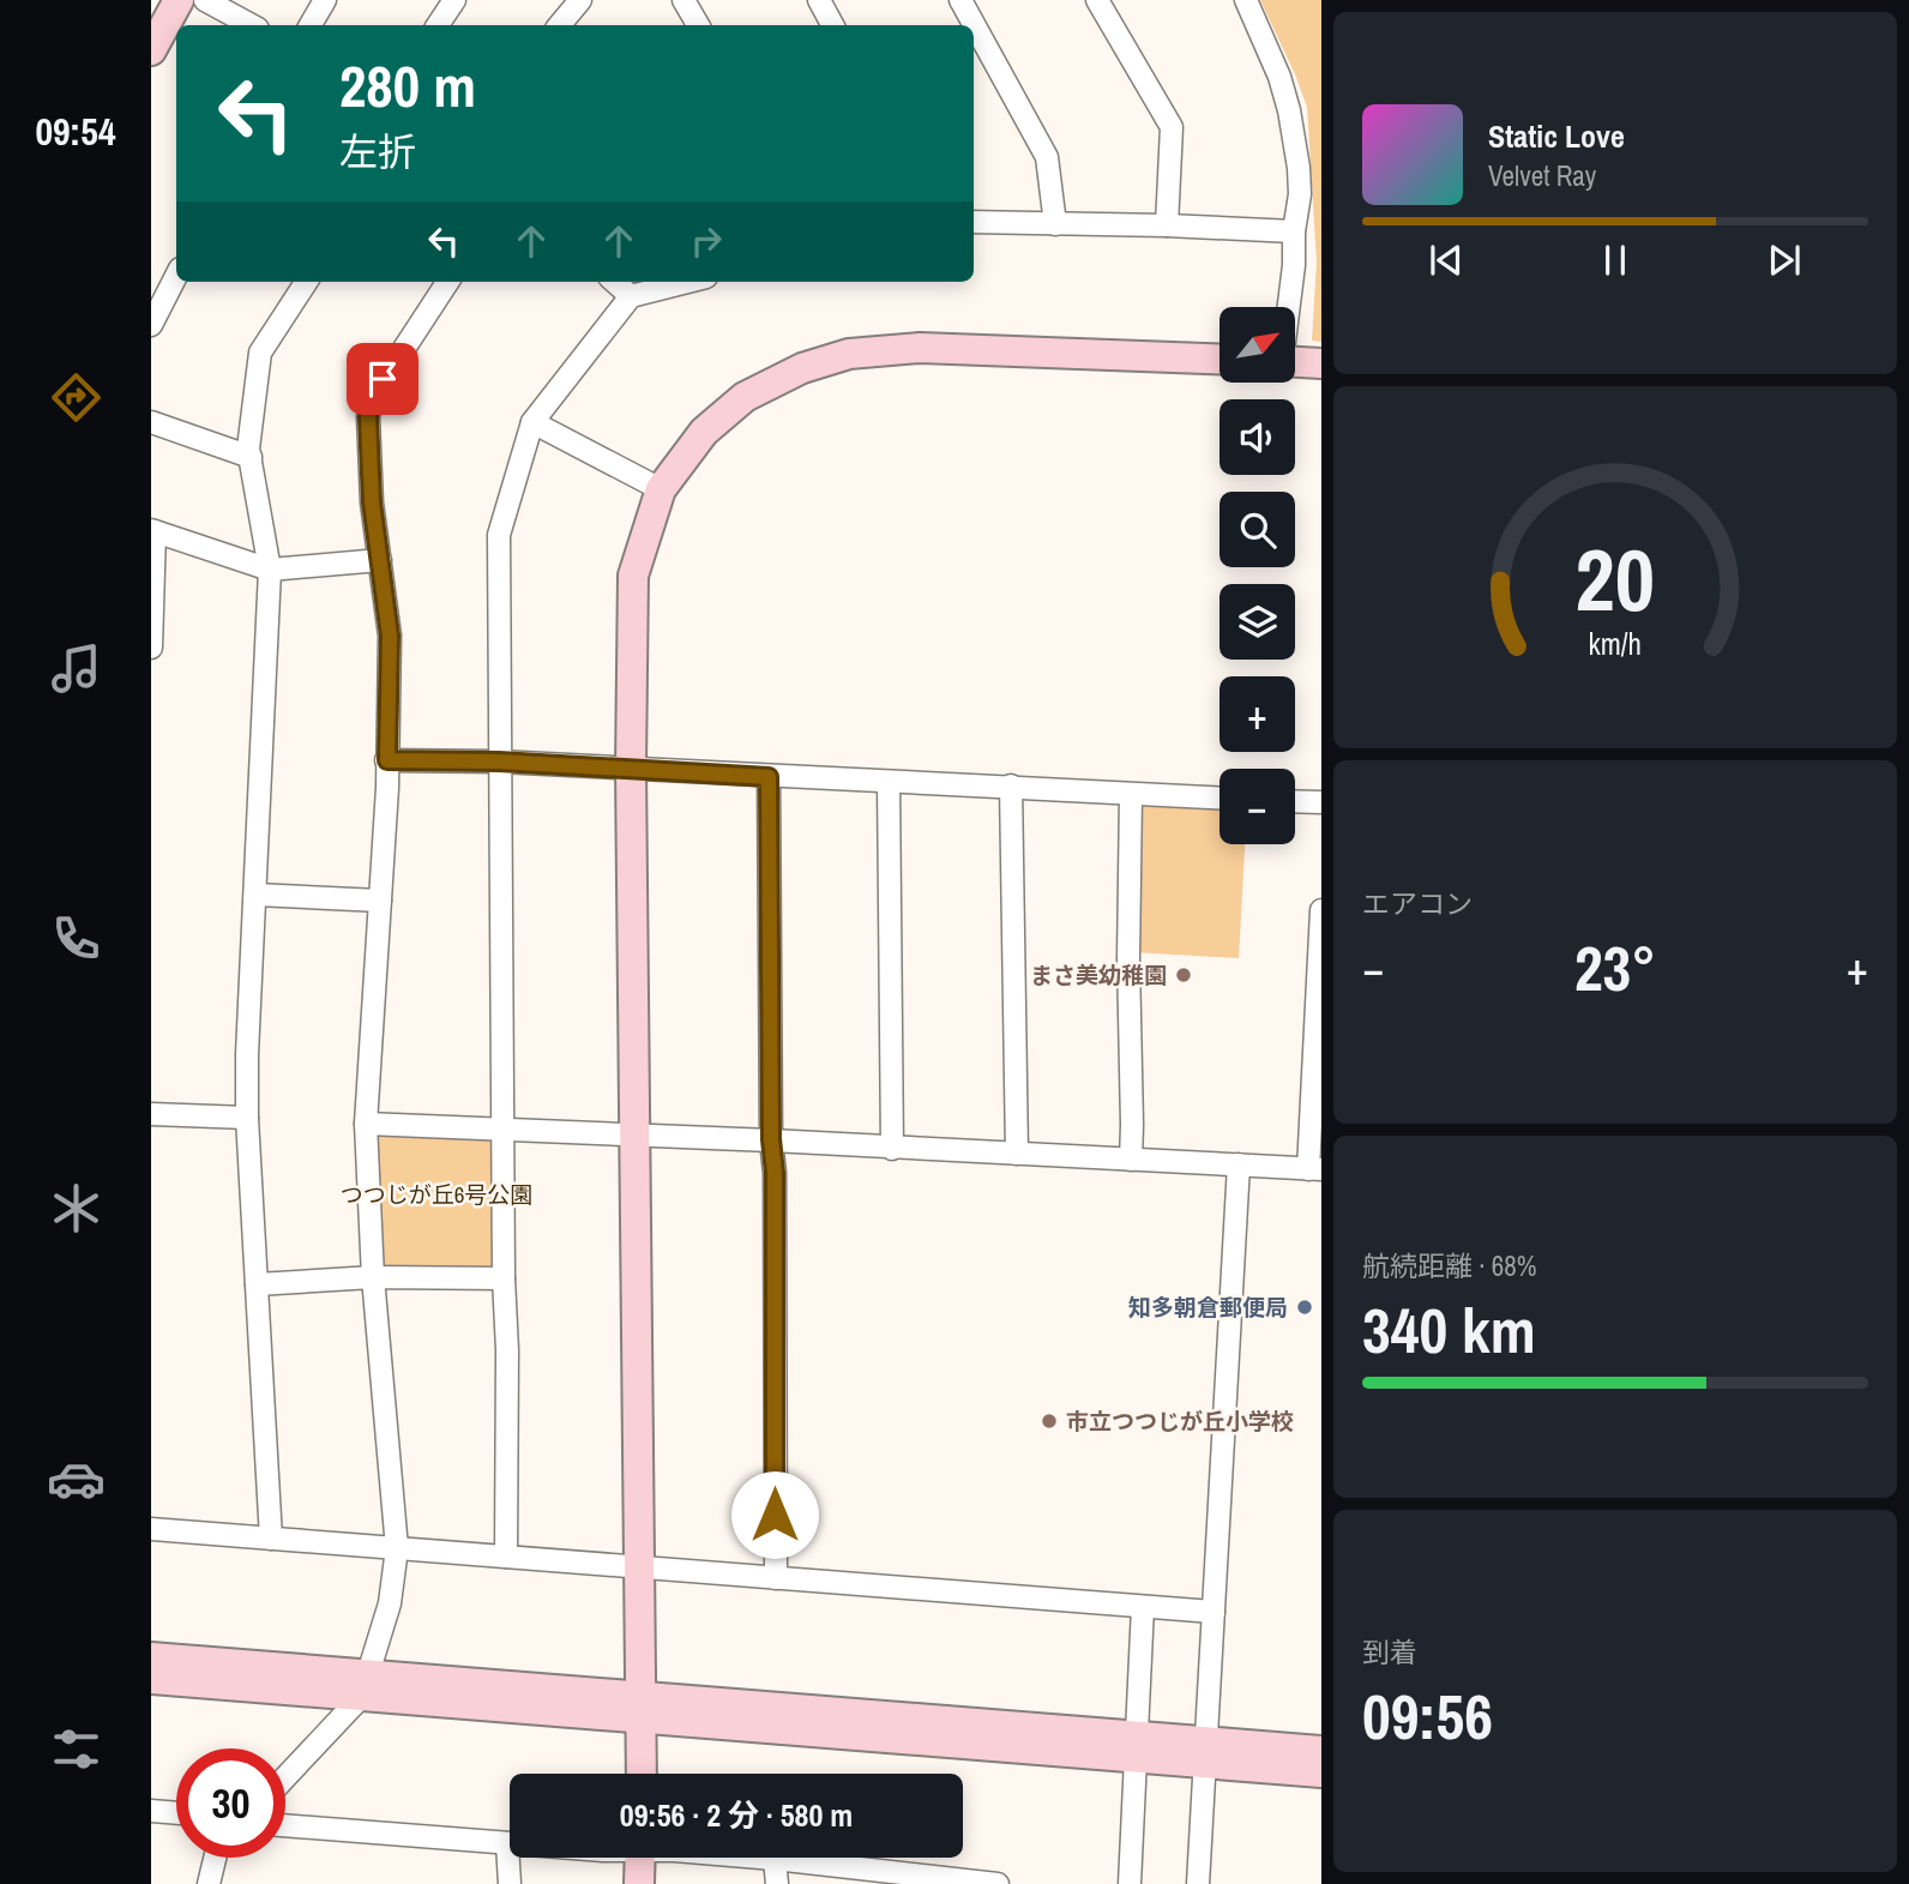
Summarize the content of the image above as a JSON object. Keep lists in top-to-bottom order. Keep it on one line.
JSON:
{"parks":["つつじが丘6号公園"],"places":["まさ美幼稚園","知多朝倉郵便局","市立つつじが丘小学校"],"north":"top right","page":{"tabs":"09:54","turn":["280 m","左折"],"song":["Static Love","Velvet Ray"],"map_buttons":["+","−"],"tile":["エアコン",["航続距離 · 68%","340 km"],["到着","09:56"]],"heat":["−","23°","+"],"limit":"30","trip":"09:56 · 2 分 · 580 m","gauge":["20","km/h"]}}
